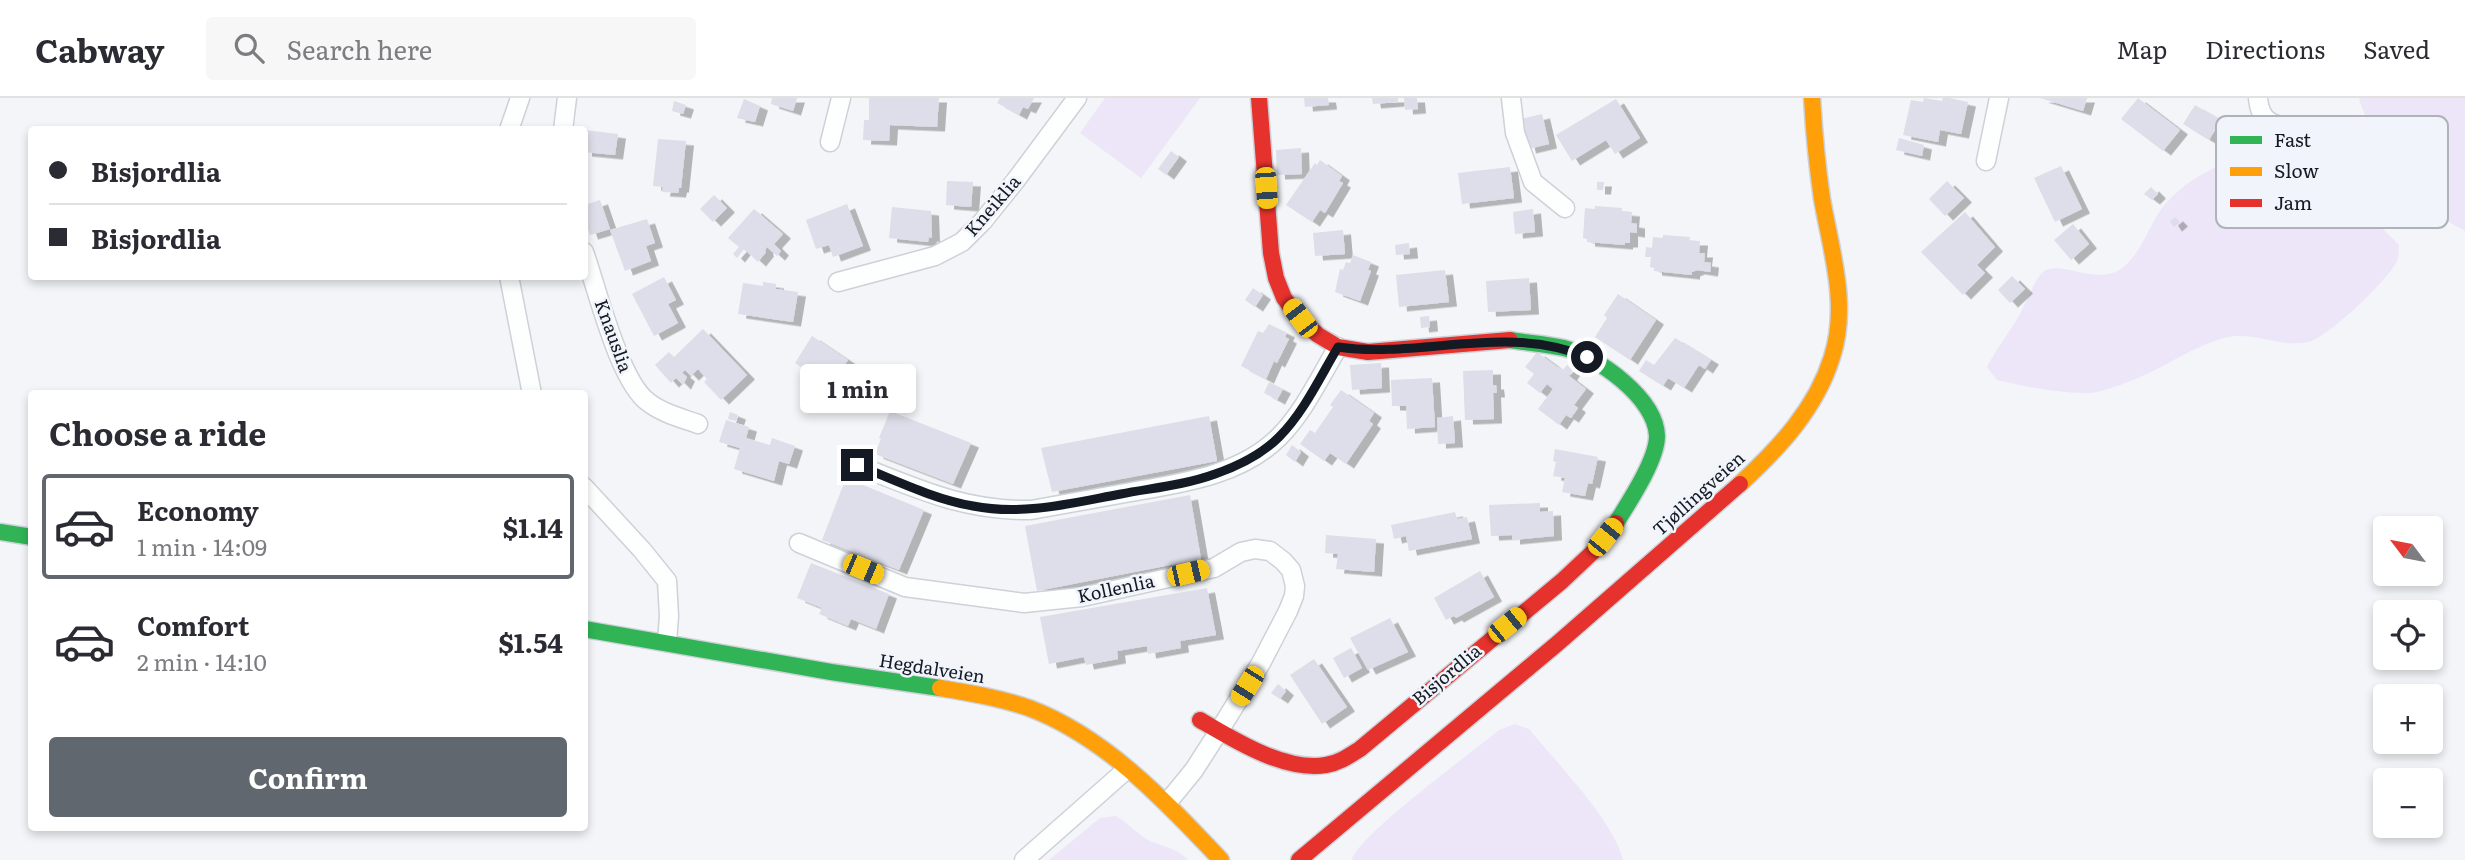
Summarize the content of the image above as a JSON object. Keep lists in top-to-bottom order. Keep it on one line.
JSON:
{"streets":{"street":["Kneiklia","Knauslia","Tjøllingveien","Kollenlia","Hegdalveien","Bisjordlia"]},"crossings":[["Kollenlia","Hegdalveien"],["Kollenlia","Bisjordlia"]],"legend":["Fast","Slow","Jam"],"north":"top left","page":{"header":"Cabway","search":"Search here","nav":["Map","Directions","Saved"],"banner":["Bisjordlia","Bisjordlia"],"bubble":"1 min","heading":"Choose a ride","list":[{"name":"Economy","note":"1 min · 14:09","value":"$1.14"},{"name":"Comfort","note":"2 min · 14:10","value":"$1.54"}],"map_buttons":["+","−"],"buttons":"Confirm"}}
